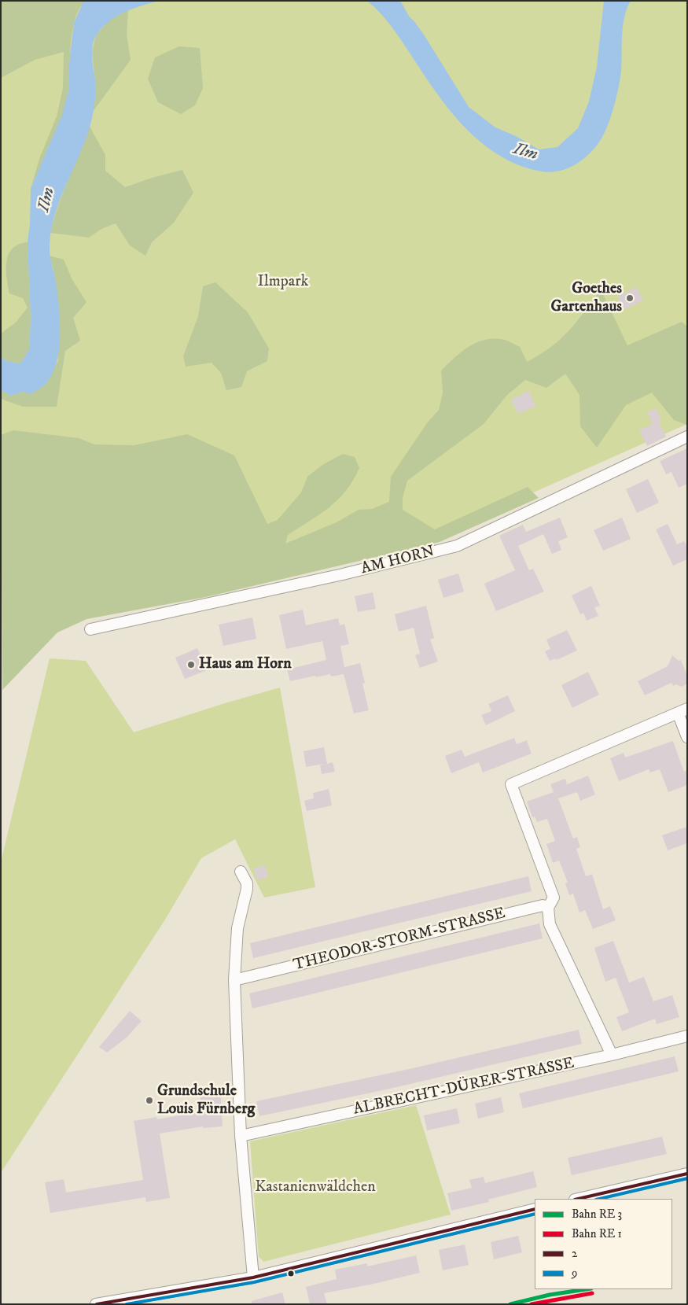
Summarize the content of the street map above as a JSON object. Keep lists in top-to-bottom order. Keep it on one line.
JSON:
{"streets":{"street":["AM HORN","THEODOR-STORM-STRASSE","ALBRECHT-DÜRER-STRASSE"]},"water":["Ilm"],"parks":["Ilmpark","Kastanienwäldchen"],"places":["Goethes Gartenhaus","Haus am Horn","Grundschule Louis Fürnberg"],"lines":["transit line 2","transit line 9"],"legend":["Bahn RE 3","Bahn RE 1","2","9"]}
